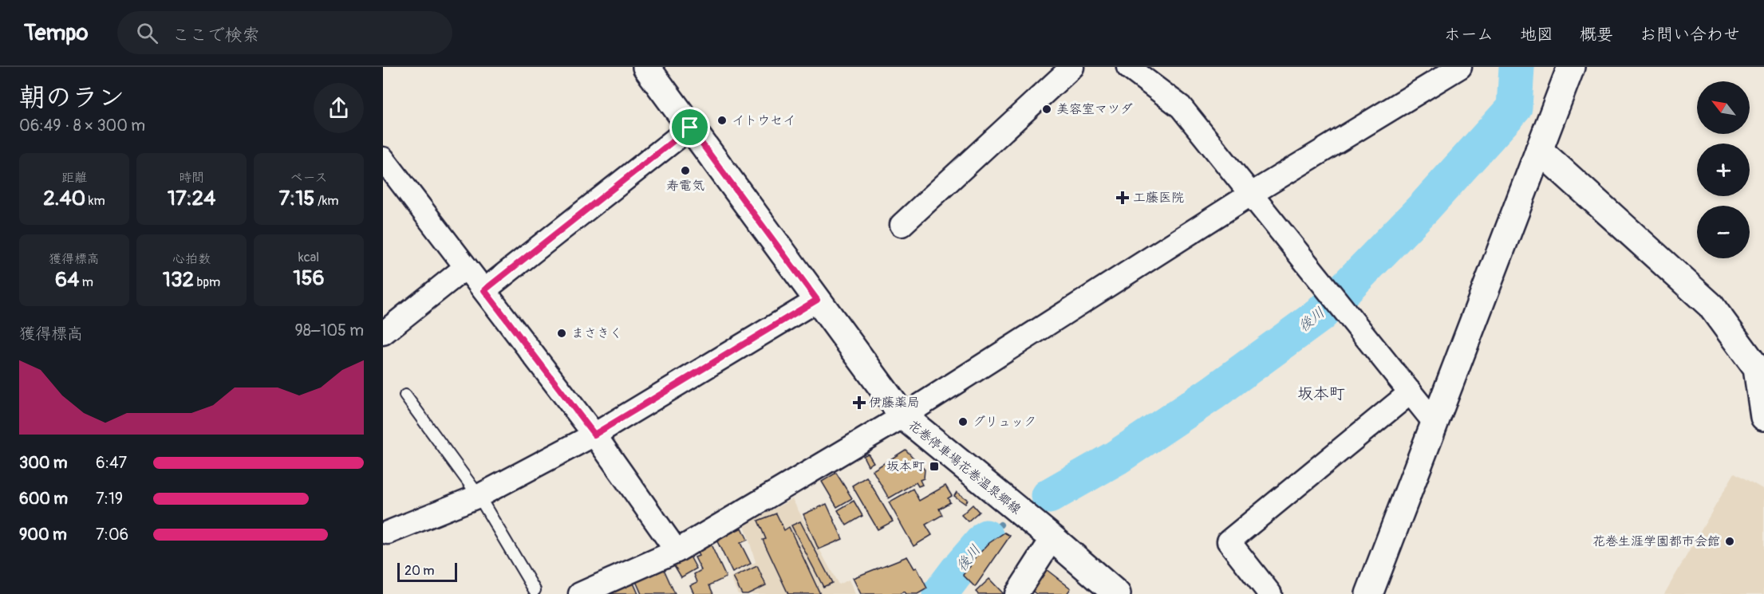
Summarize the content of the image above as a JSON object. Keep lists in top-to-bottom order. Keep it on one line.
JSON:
{"streets":{"street":["花巻停車場花巻温泉郷線"]},"districts":["坂本町"],"water":["後川"],"places":{"other":["美容室マツダ","イトウセイ","寿電気","まさきく","グリュック","花巻生涯学園都市会館"],"health":["工藤医院","伊藤薬局"],"transit":["坂本町"]},"scale_bar":"20 m","north":"top left","page":{"header":"Tempo","search":"ここで検索","nav":["ホーム","地図","概要","お問い合わせ"],"heading":["朝のラン","06:49 · 8 × 300 m"],"map_buttons":["+","−"],"stats":[["距離","2.40 km"],["時間","17:24"],["ペース","7:15 /km"],["獲得標高","64 m"],["心拍数","132 bpm"],["kcal","156"]],"chart":["獲得標高","98–105 m"],"list":[{"name":"300 m","note":"6:47"},{"name":"600 m","note":"7:19"},{"name":"900 m","note":"7:06"}],"scale":"20 m"}}
